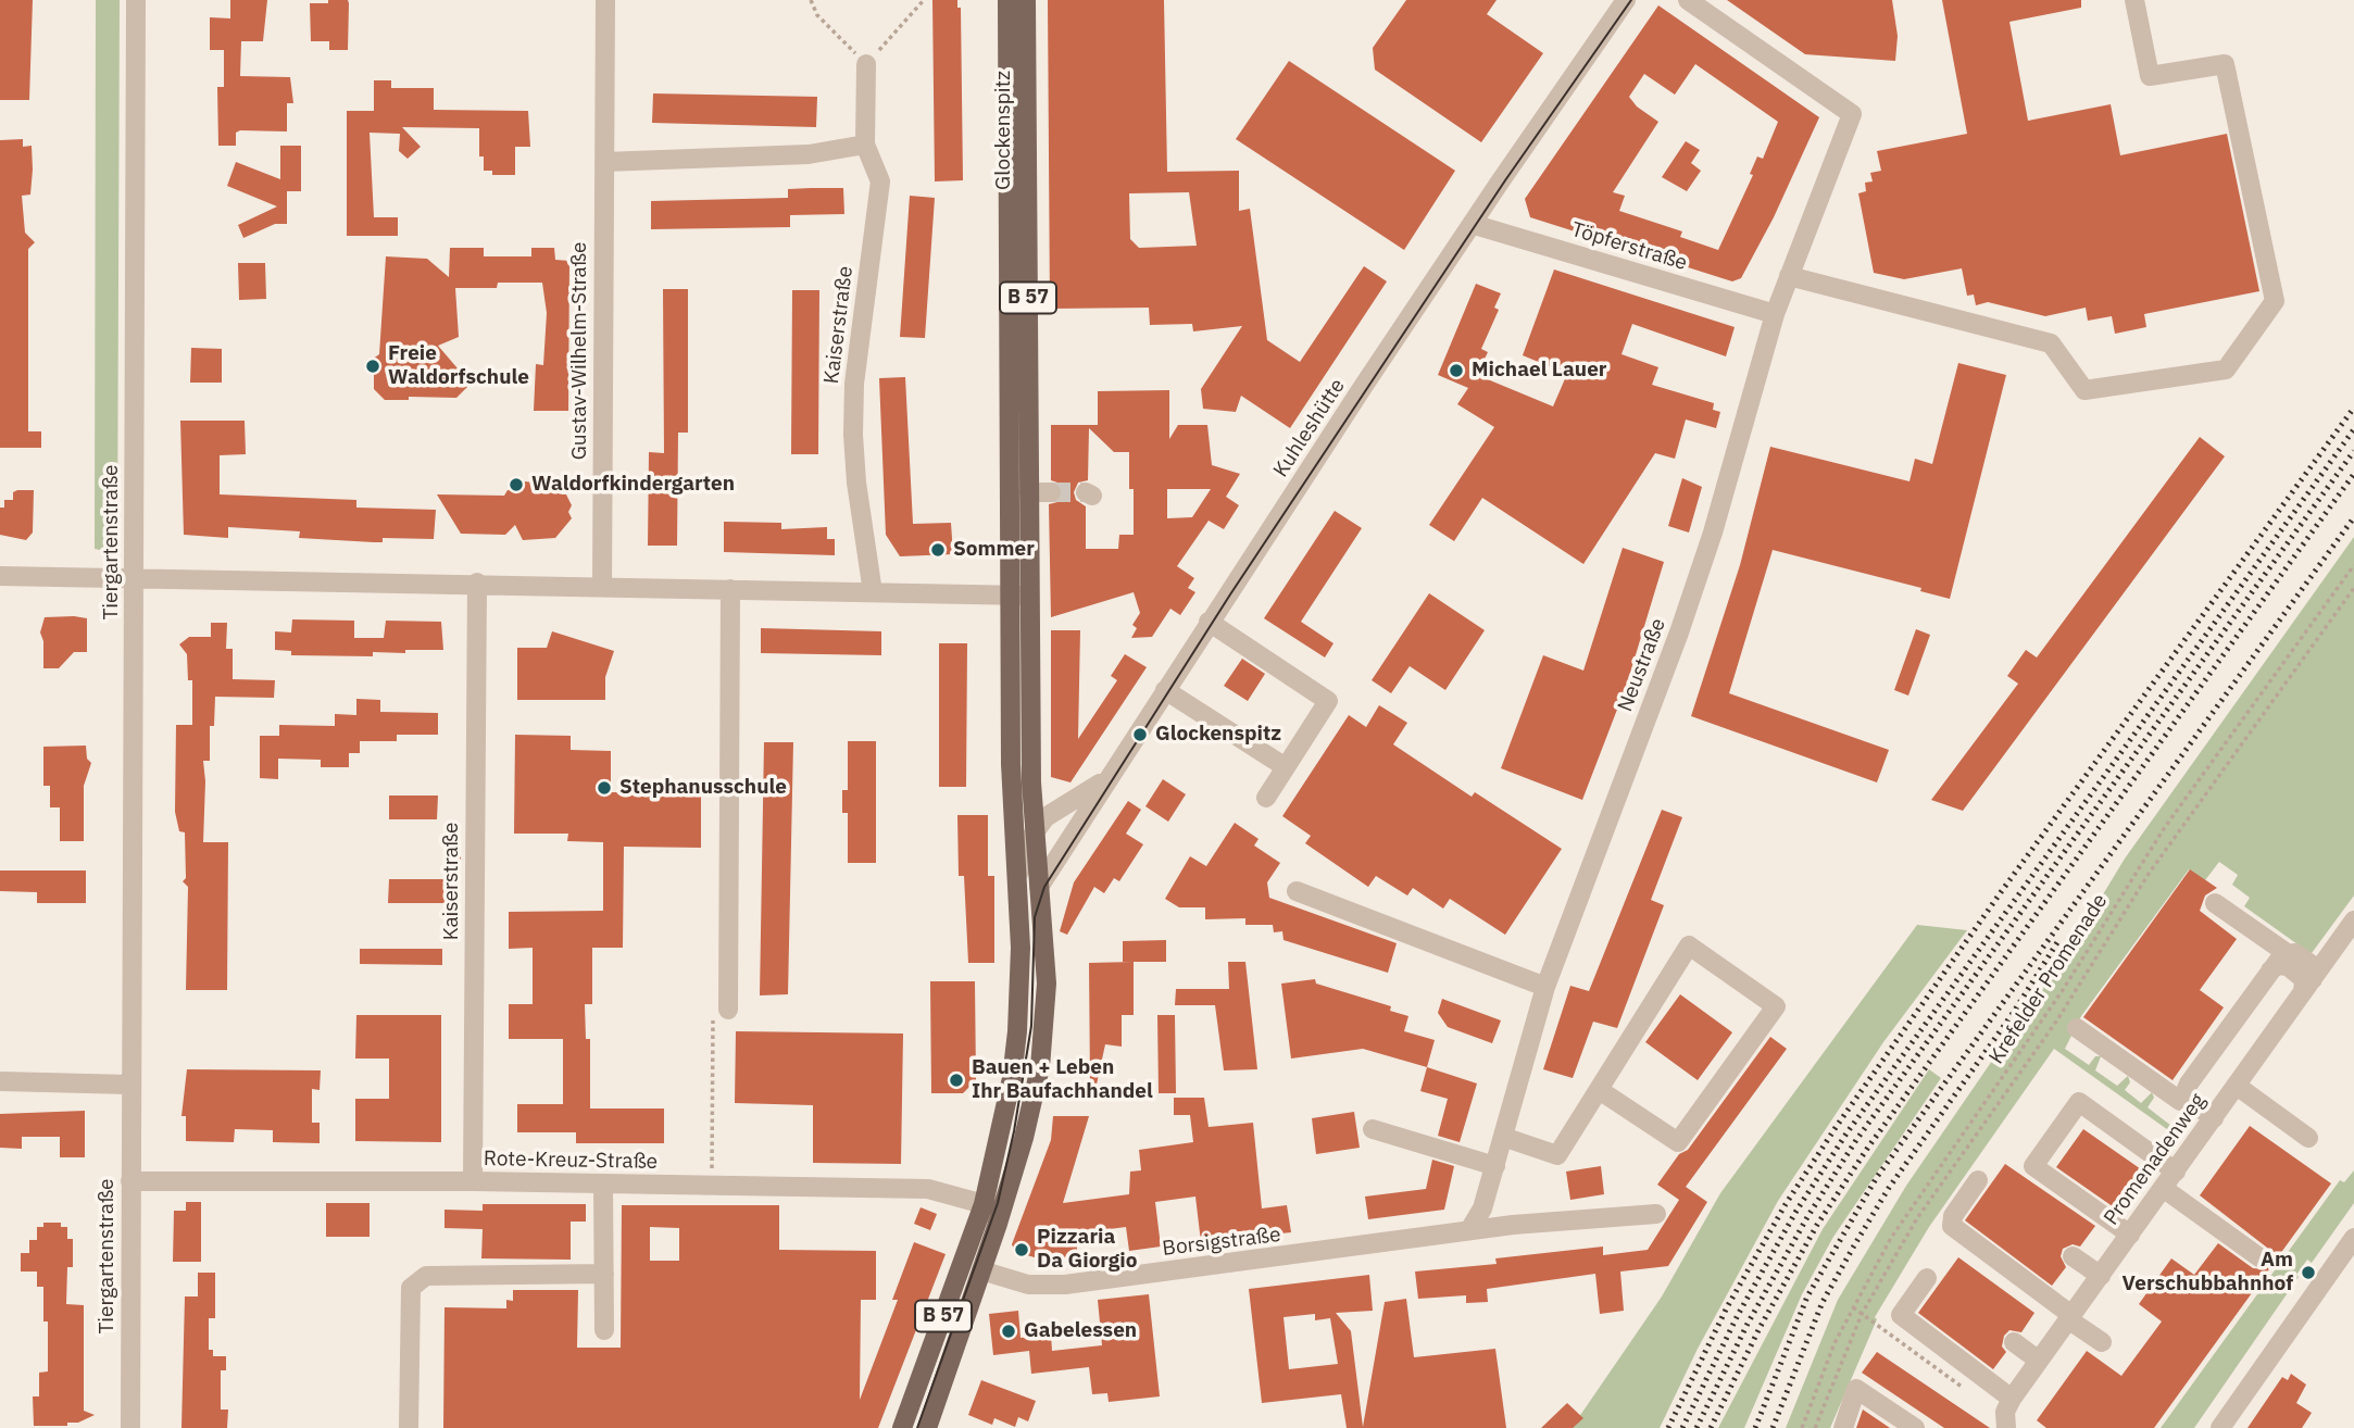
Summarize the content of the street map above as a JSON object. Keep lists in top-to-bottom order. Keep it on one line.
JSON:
{"streets":{"main road":["Glockenspitz","B 57"],"street":["Töpferstraße","Kaiserstraße","Gustav-Wilhelm-Straße","Kuhleshütte","Tiergartenstraße","Neustraße","Promenadenweg","Rote-Kreuz-Straße","Borsigstraße"],"path":["Krefelder Promenade"]},"crossings":[["Glockenspitz","Kuhleshütte"],["Glockenspitz","Rote-Kreuz-Straße"],["Glockenspitz","Borsigstraße"],["Töpferstraße","Kuhleshütte"],["Töpferstraße","Neustraße"],["Kaiserstraße","Rote-Kreuz-Straße"],["Tiergartenstraße","Rote-Kreuz-Straße"],["Neustraße","Borsigstraße"]],"places":["Freie Waldorfschule","Michael Lauer","Waldorfkindergarten","Sommer","Glockenspitz","Stephanusschule","Bauen + Leben Ihr Baufachhandel","Pizzaria Da Giorgio","Am Verschubbahnhof","Gabelessen"]}
